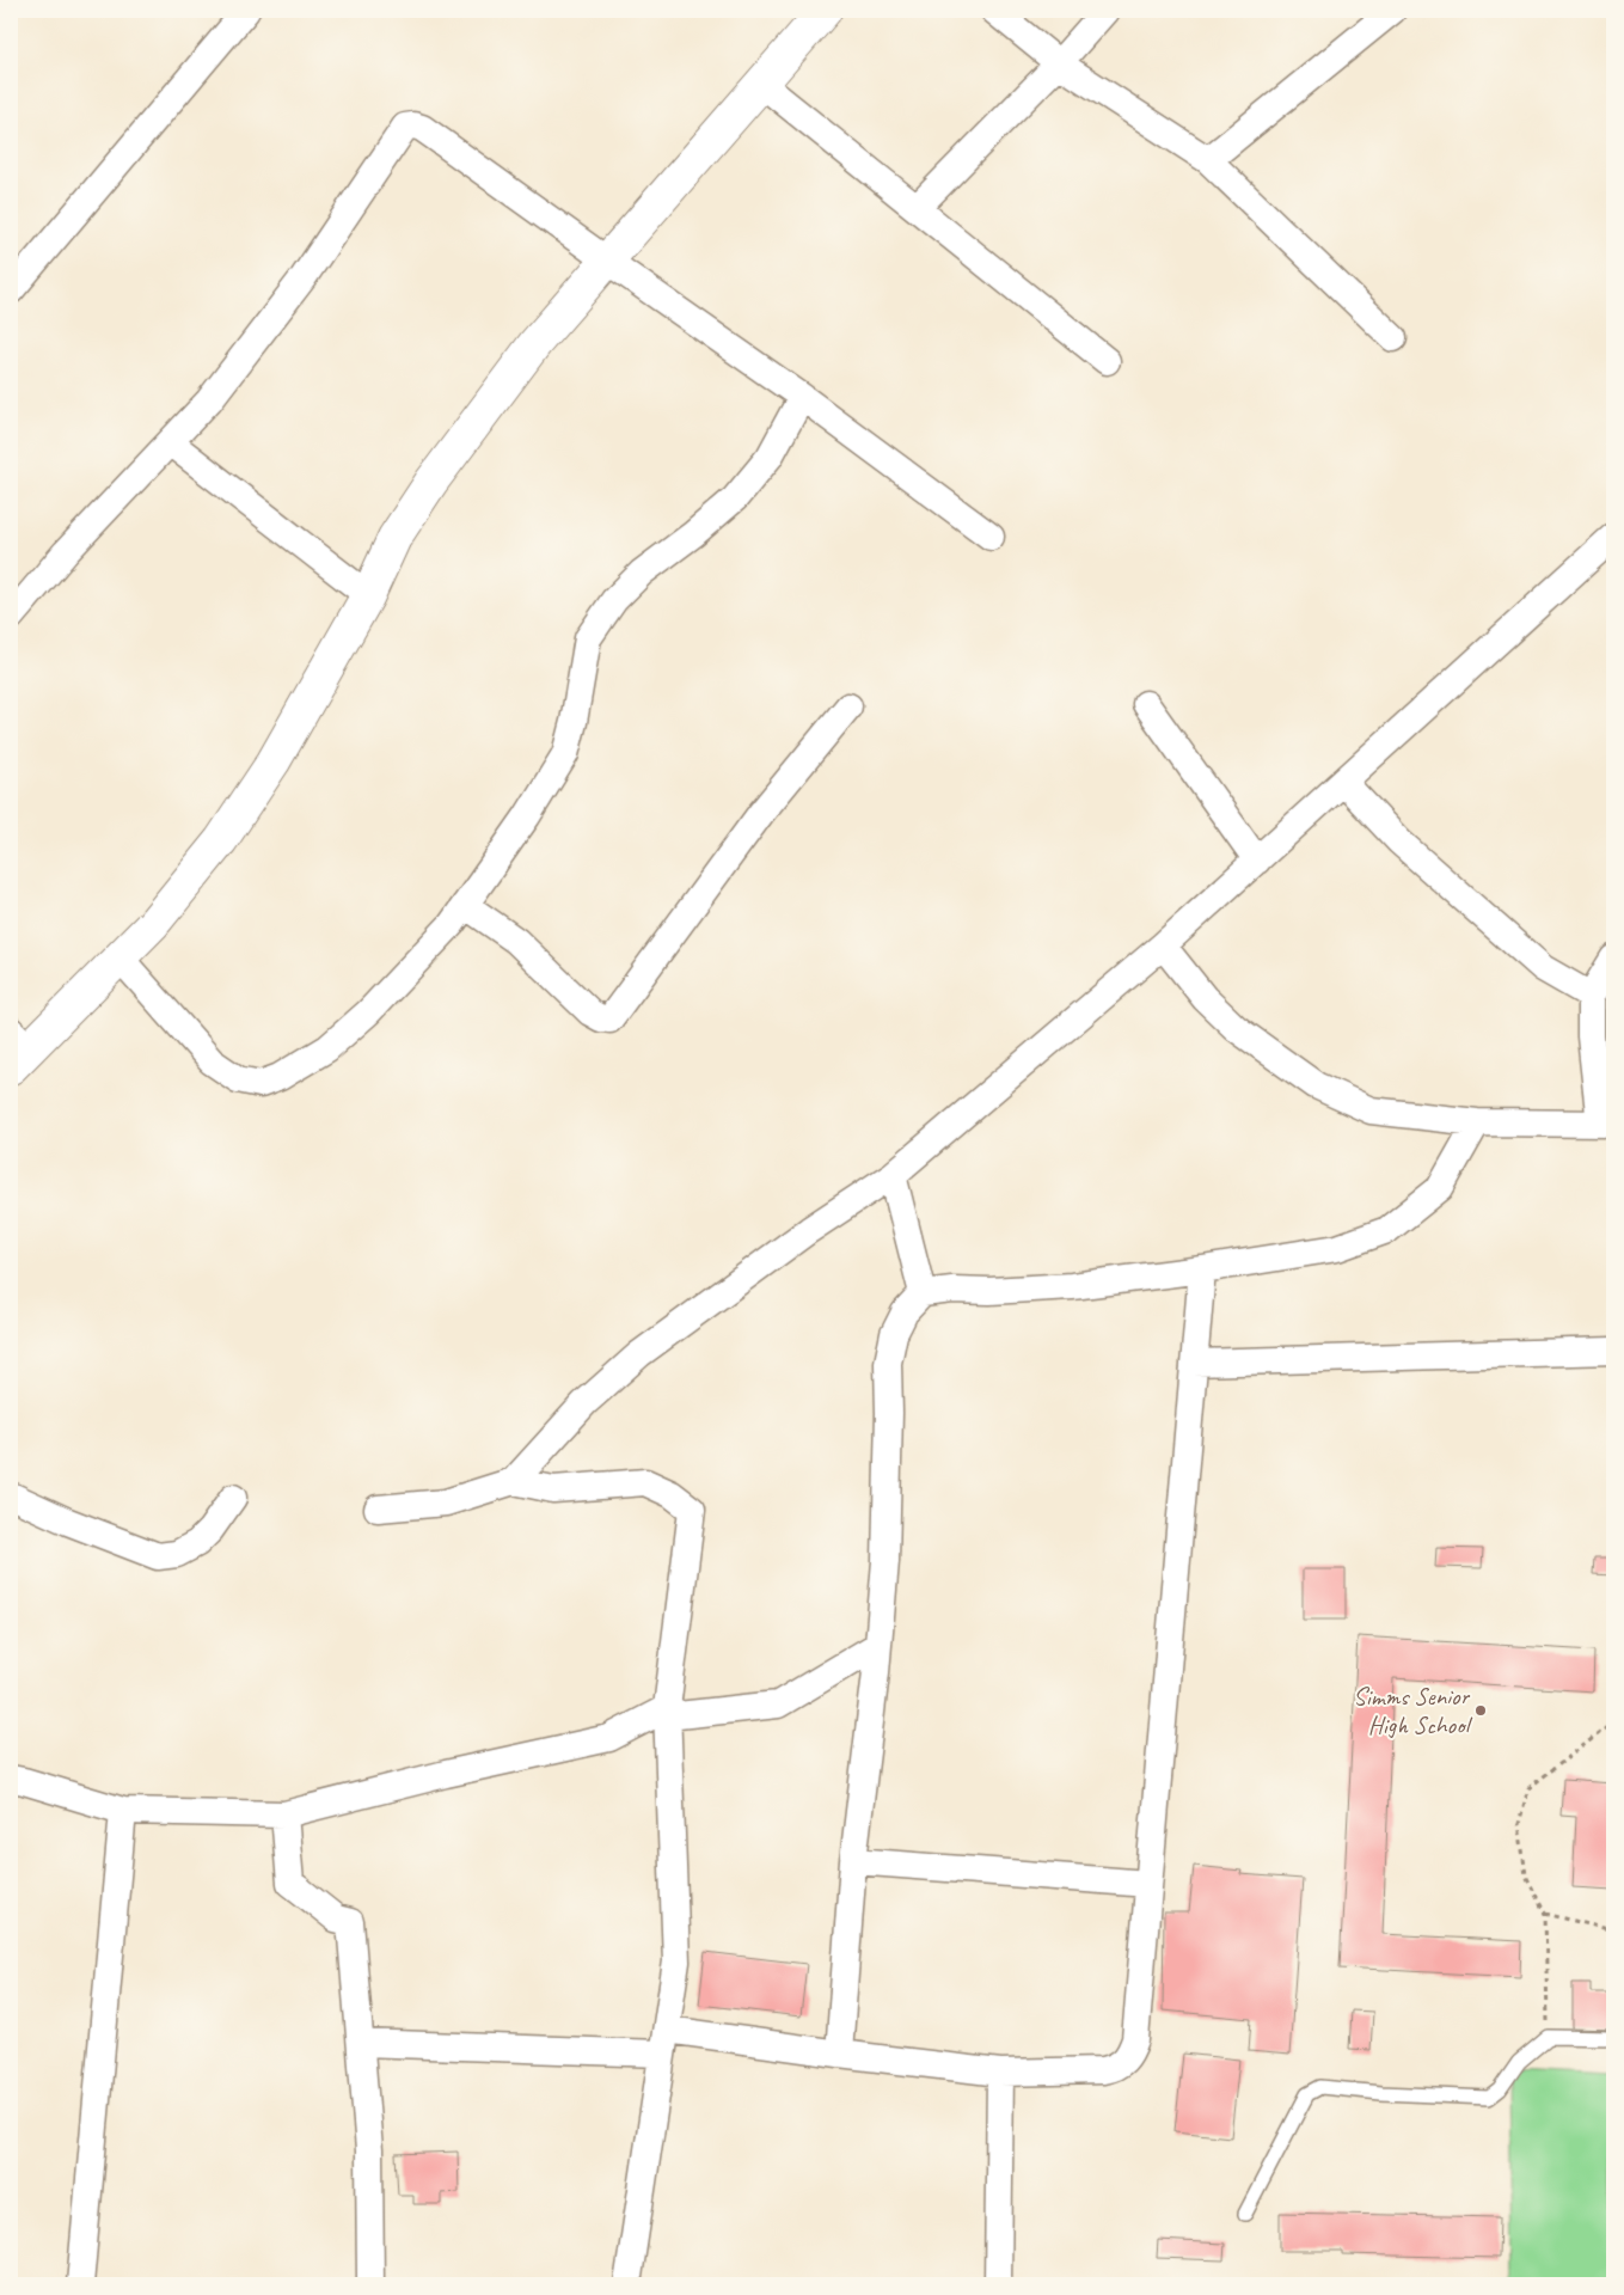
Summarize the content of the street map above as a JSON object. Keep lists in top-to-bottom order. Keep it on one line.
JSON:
{"places":["Simms Senior High School"]}
